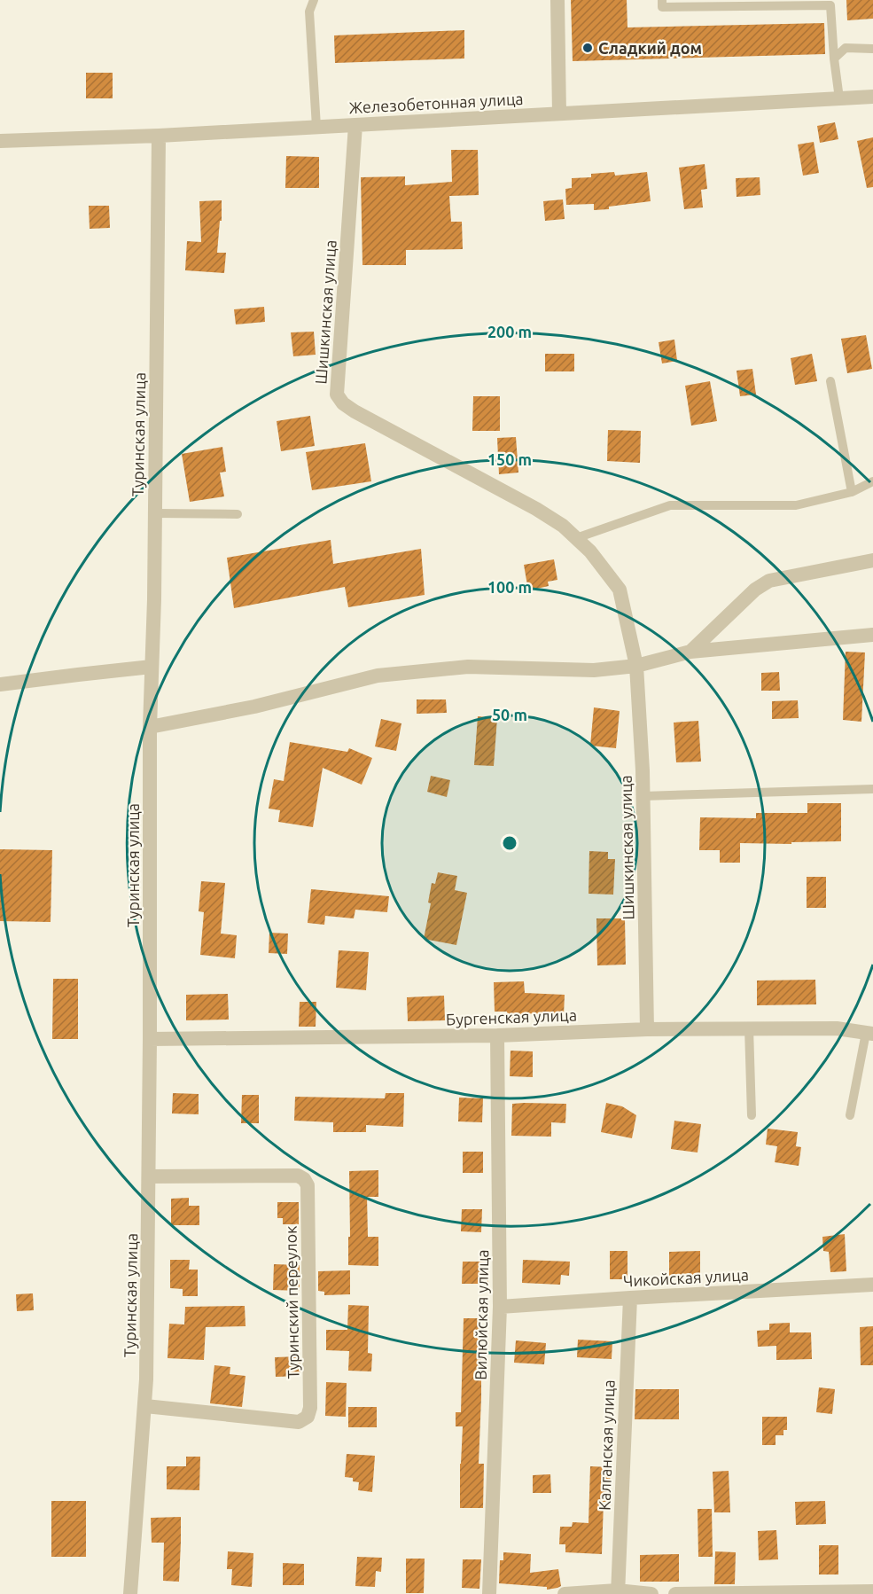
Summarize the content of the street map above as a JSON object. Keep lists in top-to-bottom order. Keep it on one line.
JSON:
{"streets":{"street":["Железобетонная улица","Шишкинская улица","Туринская улица","Бургенская улица","Чикойская улица","Туринский переулок","Вилюйская улица","Калганская улица"]},"crossings":[["Железобетонная улица","Шишкинская улица"],["Железобетонная улица","Туринская улица"],["Шишкинская улица","Бургенская улица"],["Туринская улица","Бургенская улица"],["Туринская улица","Туринский переулок"],["Бургенская улица","Вилюйская улица"],["Чикойская улица","Вилюйская улица"],["Чикойская улица","Калганская улица"]],"places":["Сладкий дом"],"rings":["200 m","150 m","100 m","50 m"]}
